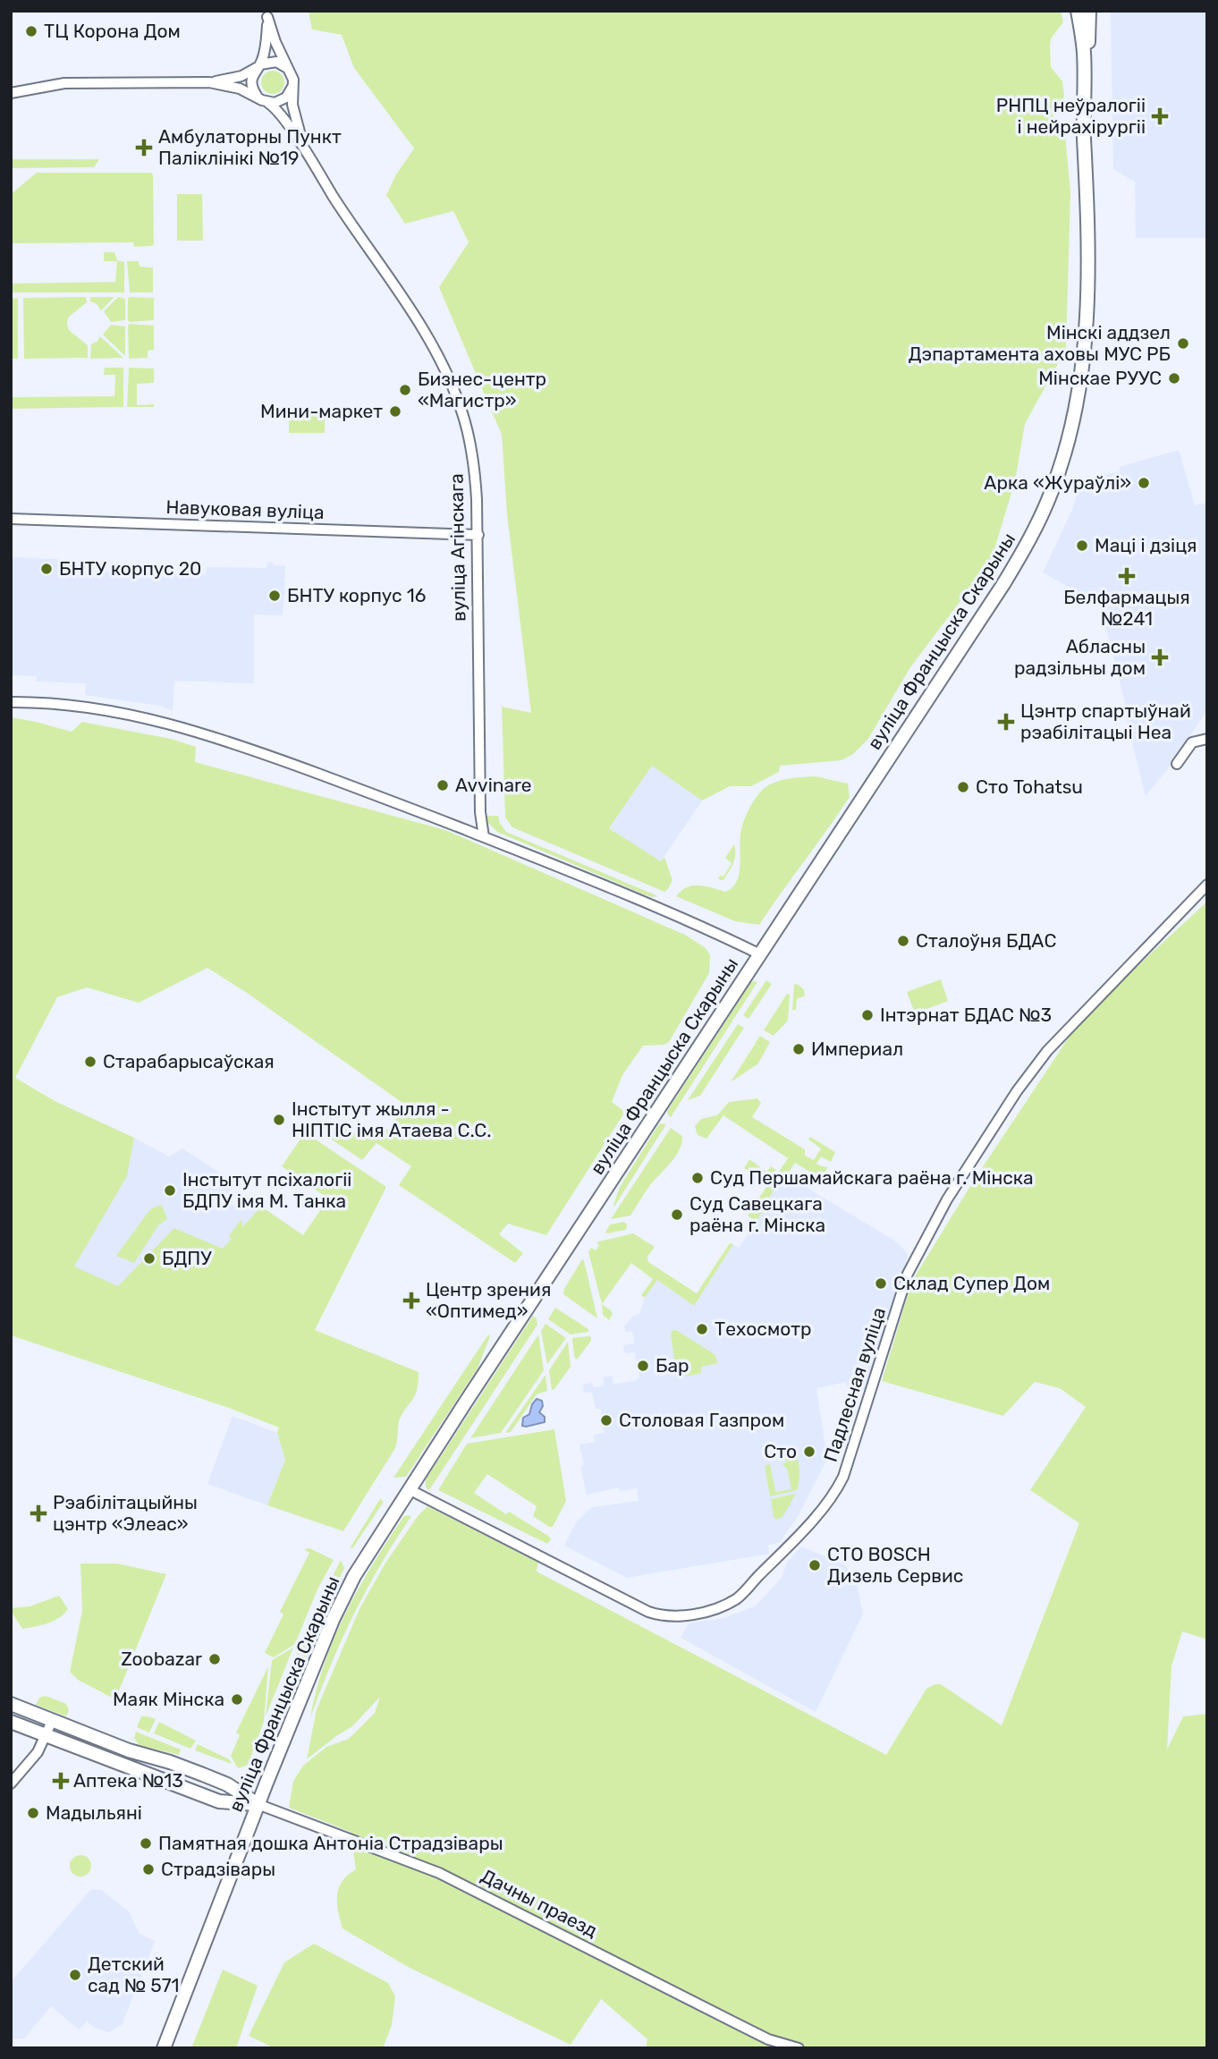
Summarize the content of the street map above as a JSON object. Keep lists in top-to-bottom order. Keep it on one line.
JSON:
{"streets":{"main road":["вуліца Францыска Скарыны"],"street":["Навуковая вуліца","вуліца Агінскага","Падлесная вуліца","Дачны праезд"]},"crossings":[["Навуковая вуліца","вуліца Агінскага"],["вуліца Францыска Скарыны","Падлесная вуліца"],["вуліца Францыска Скарыны","Дачны праезд"]],"places":{"other":["ТЦ Корона Дом","Мінскі аддзел Дэпартамента аховы МУС РБ","Мінскае РУУС","Бизнес-центр «Магистр»","Мини-маркет","Арка «Жураўлі»","Маці і дзіця","БНТУ корпус 20","БНТУ корпус 16","Avvinare","Сто Tohatsu","Сталоўня БДАС","Інтэрнат БДАС №3","Империал","Старабарысаўская","Інстытут жылля - НІПТІС імя Атаева С.С.","Суд Першамайскага раёна г. Мінска","Інстытут псіхалогіі БДПУ імя М. Танка","Суд Савецкага раёна г. Мінска","БДПУ","Склад Супер Дом","Техосмотр","Бар","Столовая Газпром","Сто","СТО BOSCH Дизель Сервис","Zoobazar","Маяк Мінска","Мадыльяні","Памятная дошка Антоніа Страдзівары","Страдзівары","Детский сад № 571"],"health":["РНПЦ неўралогіі і нейрахірургіі","Амбулаторны Пункт Паліклінікі №19","Белфармацыя №241","Абласны радзільны дом","Цэнтр спартыўнай рэабілітацыі Неа","Центр зрения «Оптимед»","Рэабілітацыйны цэнтр «Элеас»","Аптека №13"]}}
